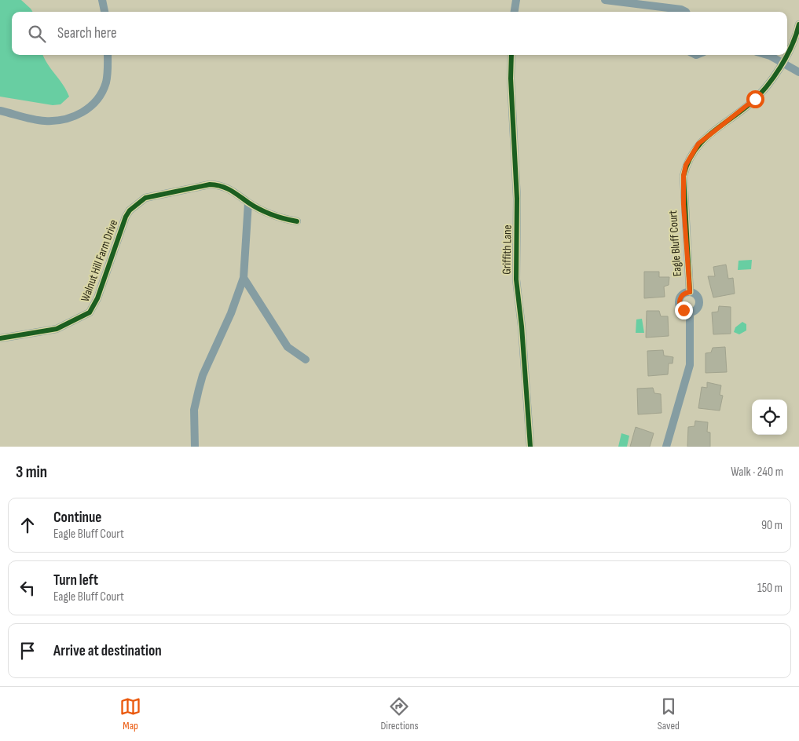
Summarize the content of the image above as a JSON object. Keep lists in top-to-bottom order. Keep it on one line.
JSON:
{"streets":{"street":["Eagle Bluff Court","Griffith Lane","Walnut Hill Farm Drive"]},"page":{"search":"Search here","heading":["3 min","Walk · 240 m"],"list":[["Continue","Eagle Bluff Court","90 m"],["Turn left","Eagle Bluff Court","150 m"],"Arrive at destination"],"nav":["Map","Directions","Saved"]}}
